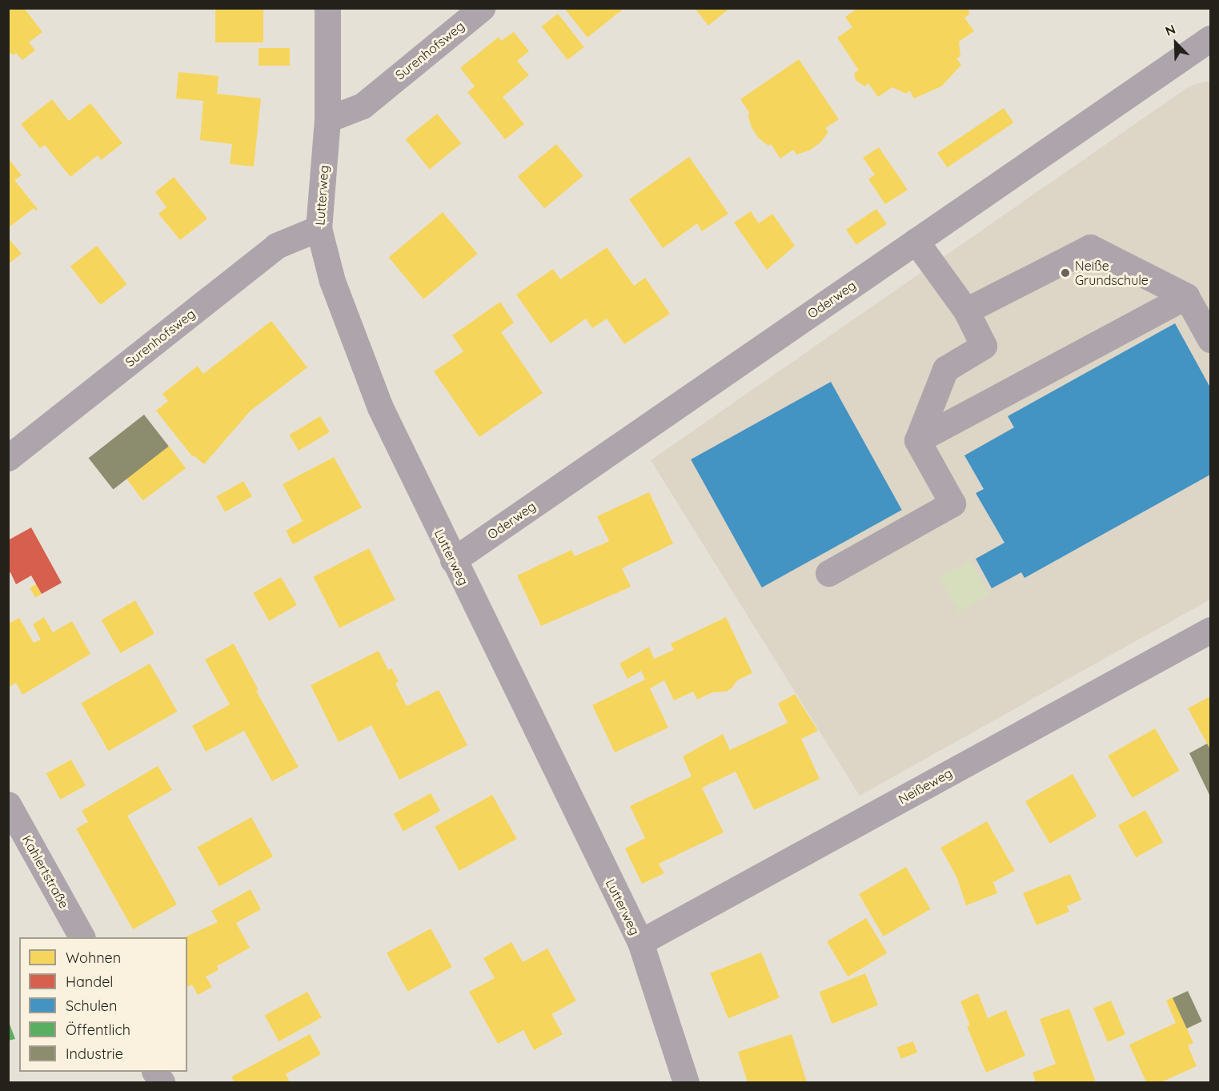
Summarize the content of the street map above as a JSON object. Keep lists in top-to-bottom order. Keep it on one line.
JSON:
{"streets":{"street":["Surenhofsweg","Lutterweg","Oderweg","Neißeweg","Kahlertstraße"]},"crossings":[["Surenhofsweg","Lutterweg"],["Lutterweg","Oderweg"],["Lutterweg","Neißeweg"]],"places":["Neiße Grundschule"],"legend":["Wohnen","Handel","Schulen","Öffentlich","Industrie"],"north":"top left"}
